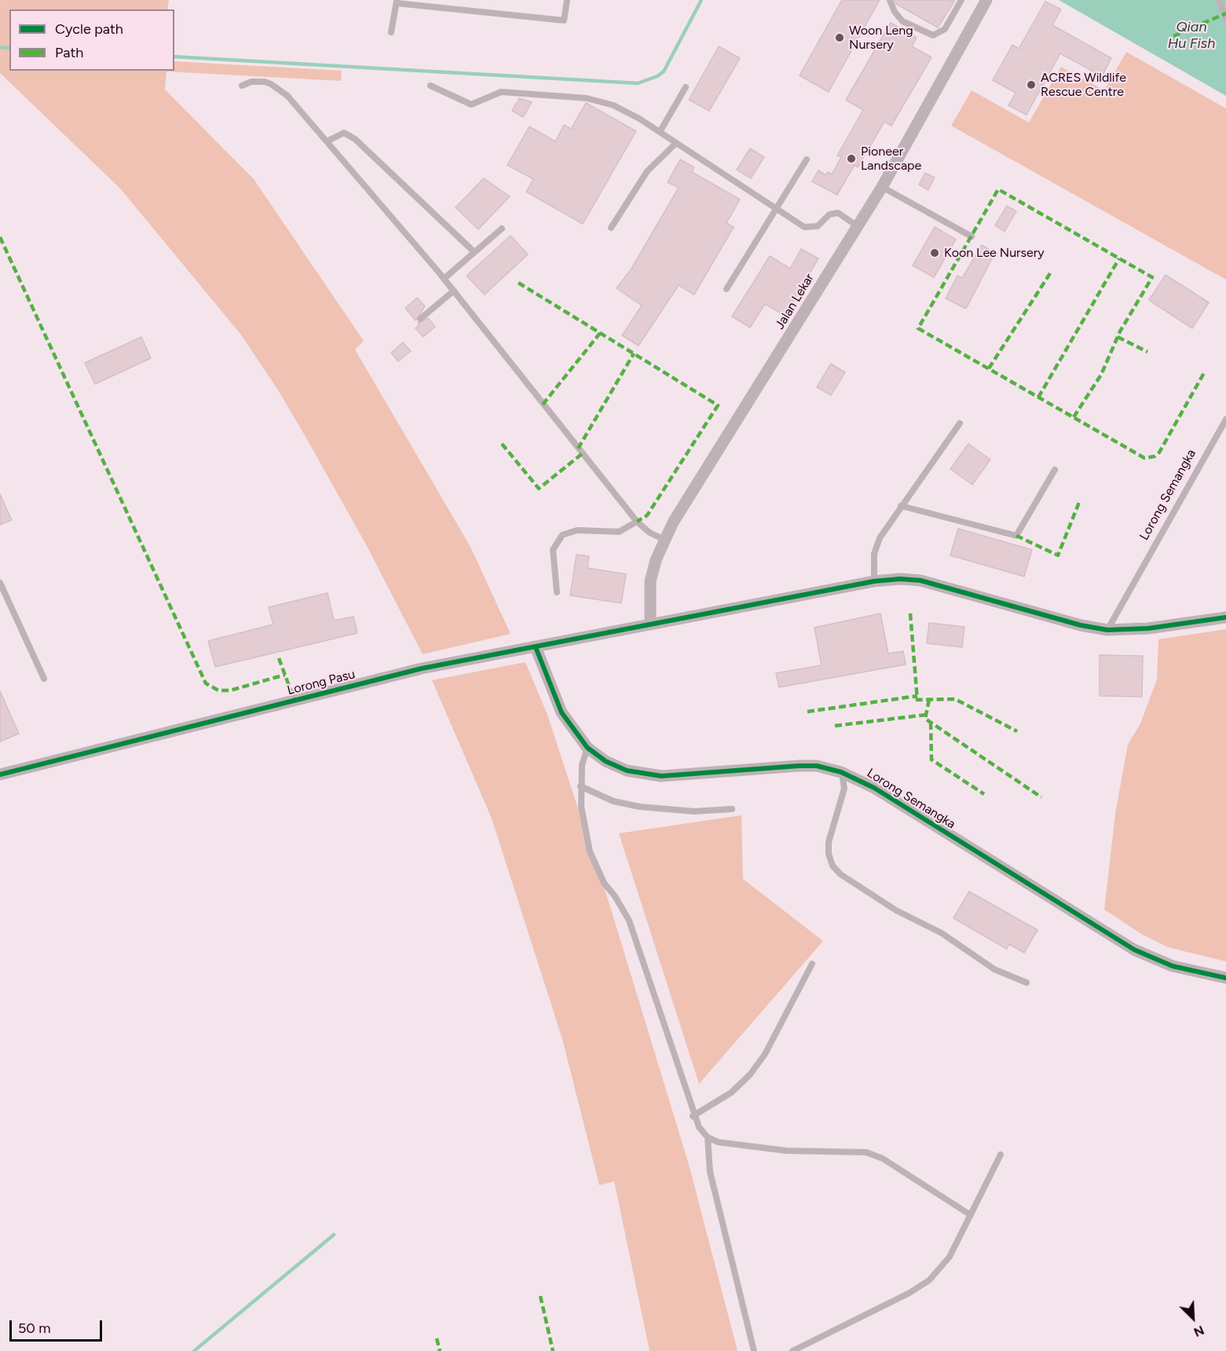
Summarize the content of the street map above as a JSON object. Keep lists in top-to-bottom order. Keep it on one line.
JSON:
{"streets":{"street":["Jalan Lekar","Lorong Semangka","Lorong Pasu"]},"crossings":[["Jalan Lekar","Lorong Pasu"],["Lorong Semangka","Lorong Pasu"]],"water":["Qian Hu Fish"],"places":["Woon Leng Nursery","ACRES Wildlife Rescue Centre","Pioneer Landscape","Koon Lee Nursery"],"legend":["Cycle path","Path"],"scale_bar":"50 m","north":"bottom right"}
